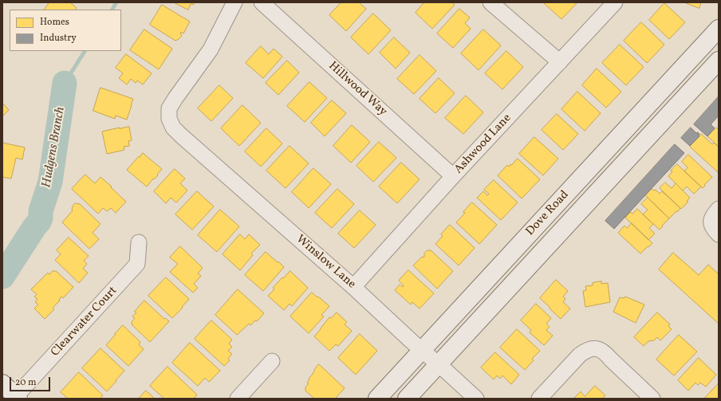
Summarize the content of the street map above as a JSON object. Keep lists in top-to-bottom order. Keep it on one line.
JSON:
{"streets":{"main road":["Dove Road"],"street":["Hillwood Way","Ashwood Lane","Winslow Lane","Clearwater Court"]},"crossings":[["Hillwood Way","Ashwood Lane"],["Ashwood Lane","Winslow Lane"],["Dove Road","Winslow Lane"]],"water":["Hudgens Branch"],"legend":["Homes","Industry"],"scale_bar":"20 m"}
